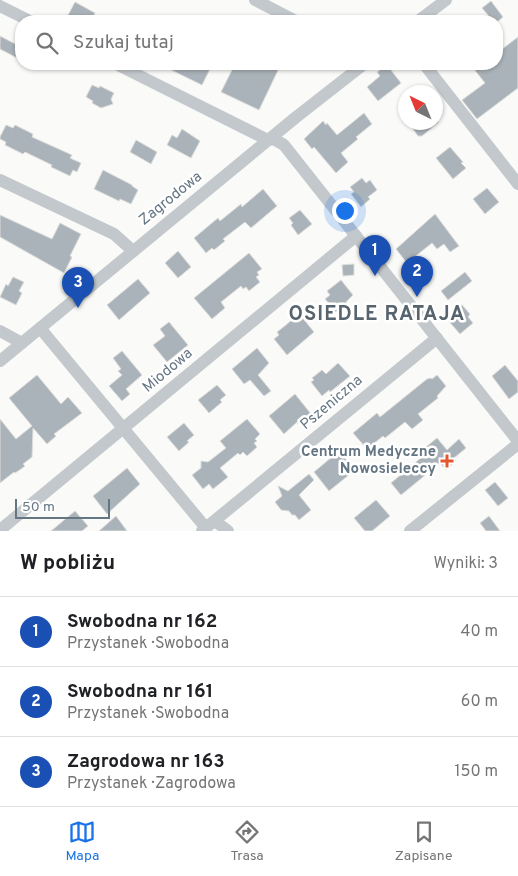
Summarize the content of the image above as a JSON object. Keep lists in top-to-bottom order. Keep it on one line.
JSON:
{"streets":{"street":["Zagrodowa","Miodowa","Pszeniczna"]},"districts":["OSIEDLE RATAJA"],"places":{"health":["Centrum Medyczne Nowosieleccy"]},"scale_bar":"50 m","north":"top left","page":{"search":"Szukaj tutaj","pins":["1","2","3"],"scale":"50 m","heading":["W pobliżu","Wyniki: 3"],"list":[{"mark":"1","name":"Swobodna nr 162","note":"Przystanek · Swobodna","value":"40 m"},{"mark":"2","name":"Swobodna nr 161","note":"Przystanek · Swobodna","value":"60 m"},{"mark":"3","name":"Zagrodowa nr 163","note":"Przystanek · Zagrodowa","value":"150 m"}],"nav":["Mapa","Trasa","Zapisane"]}}
